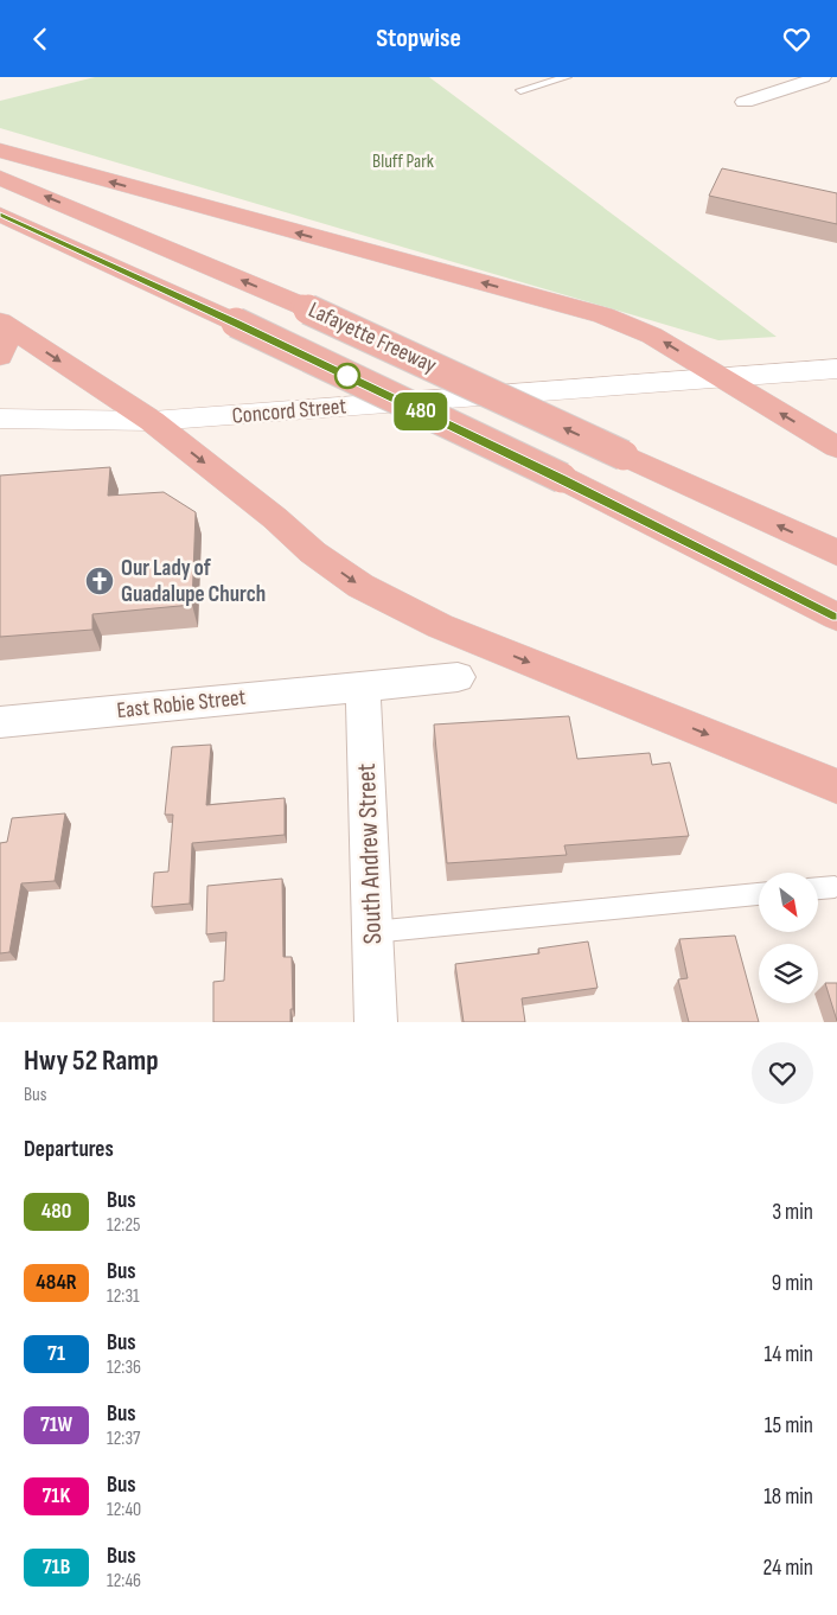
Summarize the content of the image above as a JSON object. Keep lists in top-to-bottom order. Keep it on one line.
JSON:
{"streets":{"highway":["Lafayette Freeway"],"main road":["Concord Street"],"street":["East Robie Street","South Andrew Street"]},"crossings":[["East Robie Street","South Andrew Street"]],"parks":["Bluff Park"],"places":{"church":["Our Lady of Guadalupe Church"]},"lines":["bus line 480"],"north":"bottom right","page":{"header":"Stopwise","on_map":"480","heading":[["Hwy 52 Ramp","Bus"],"Departures"],"list":[{"mark":"480","name":"Bus","note":"12:25","value":"3 min"},{"mark":"484R","name":"Bus","note":"12:31","value":"9 min"},{"mark":"71","name":"Bus","note":"12:36","value":"14 min"},{"mark":"71W","name":"Bus","note":"12:37","value":"15 min"},{"mark":"71K","name":"Bus","note":"12:40","value":"18 min"},{"mark":"71B","name":"Bus","note":"12:46","value":"24 min"}]}}
